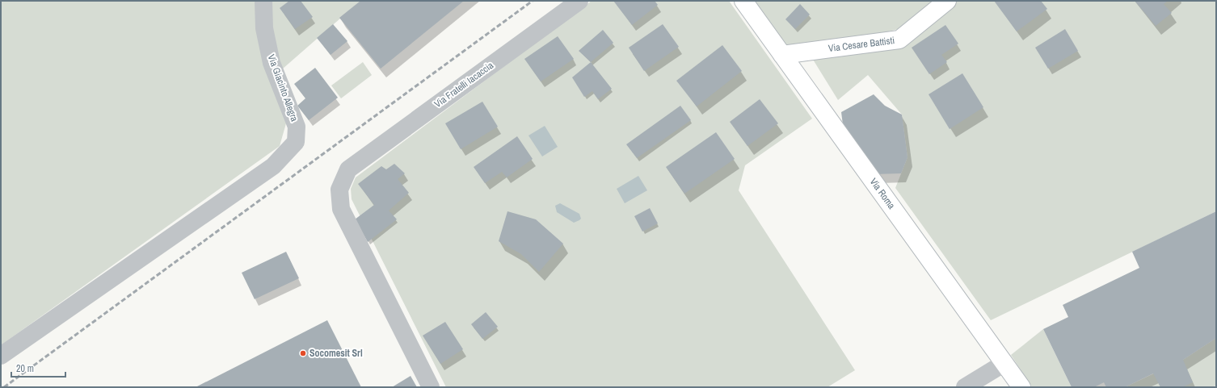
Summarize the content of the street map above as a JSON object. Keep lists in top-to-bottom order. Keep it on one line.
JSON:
{"streets":{"street":["Via Cesare Battisti","Via Fratelli Iacaccia","Via Giacinto Allegra","Via Roma"]},"crossings":[["Via Cesare Battisti","Via Roma"]],"places":["Socomesit Srl"],"scale_bar":"20 m"}
